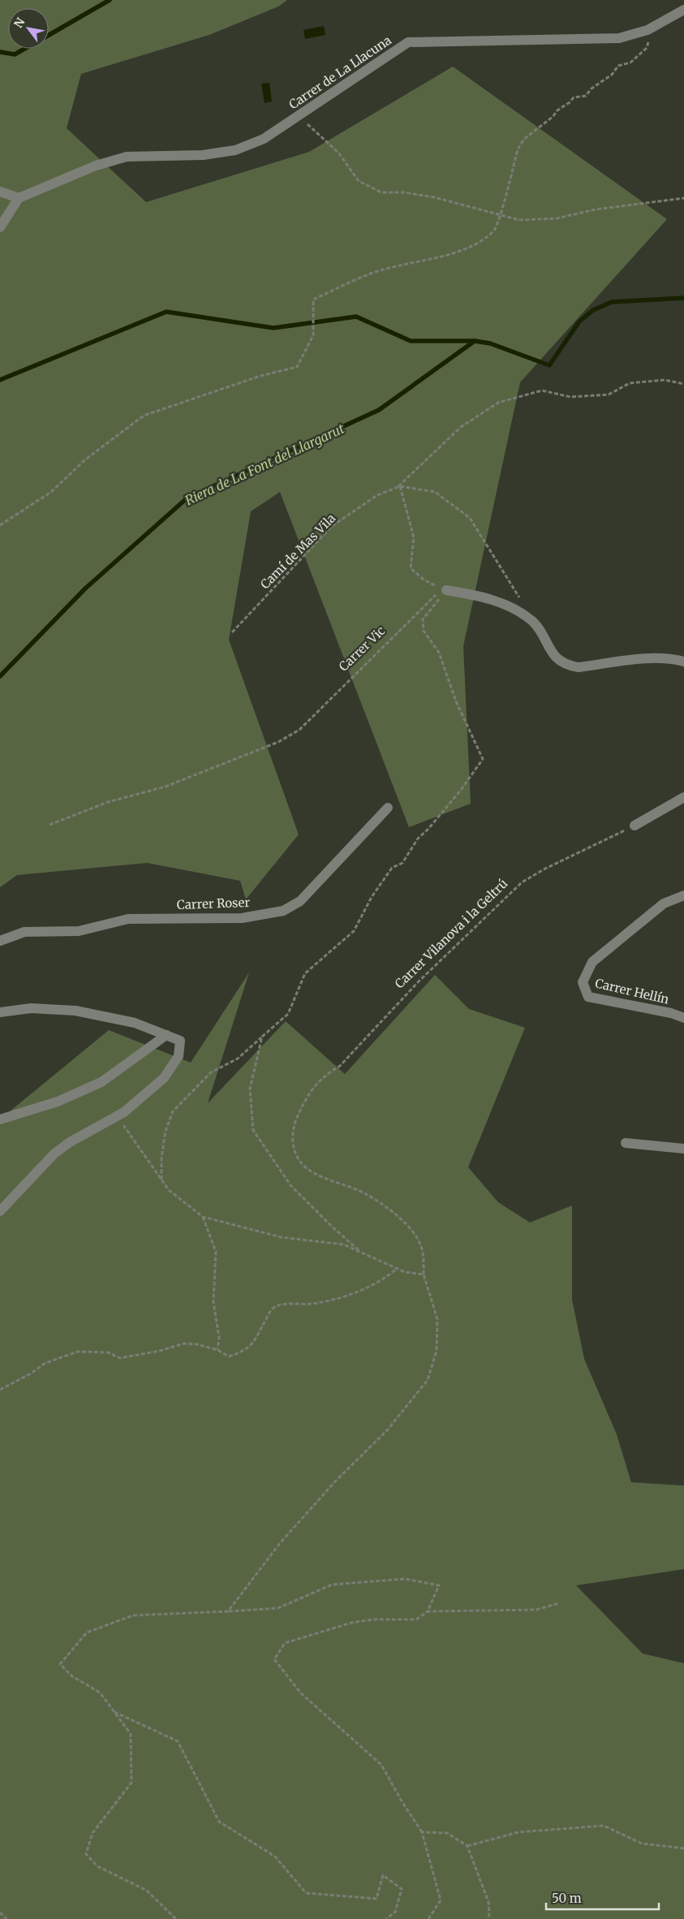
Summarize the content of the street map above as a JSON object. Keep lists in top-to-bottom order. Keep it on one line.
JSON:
{"streets":{"street":["Carrer de La Llacuna","Carrer Roser","Carrer Hellín"],"path":["Camí de Mas Vila","Carrer Vic","Carrer Vilanova i la Geltrú"]},"water":["Riera de La Font del Llargarut"],"scale_bar":"50 m","north":"top left"}
